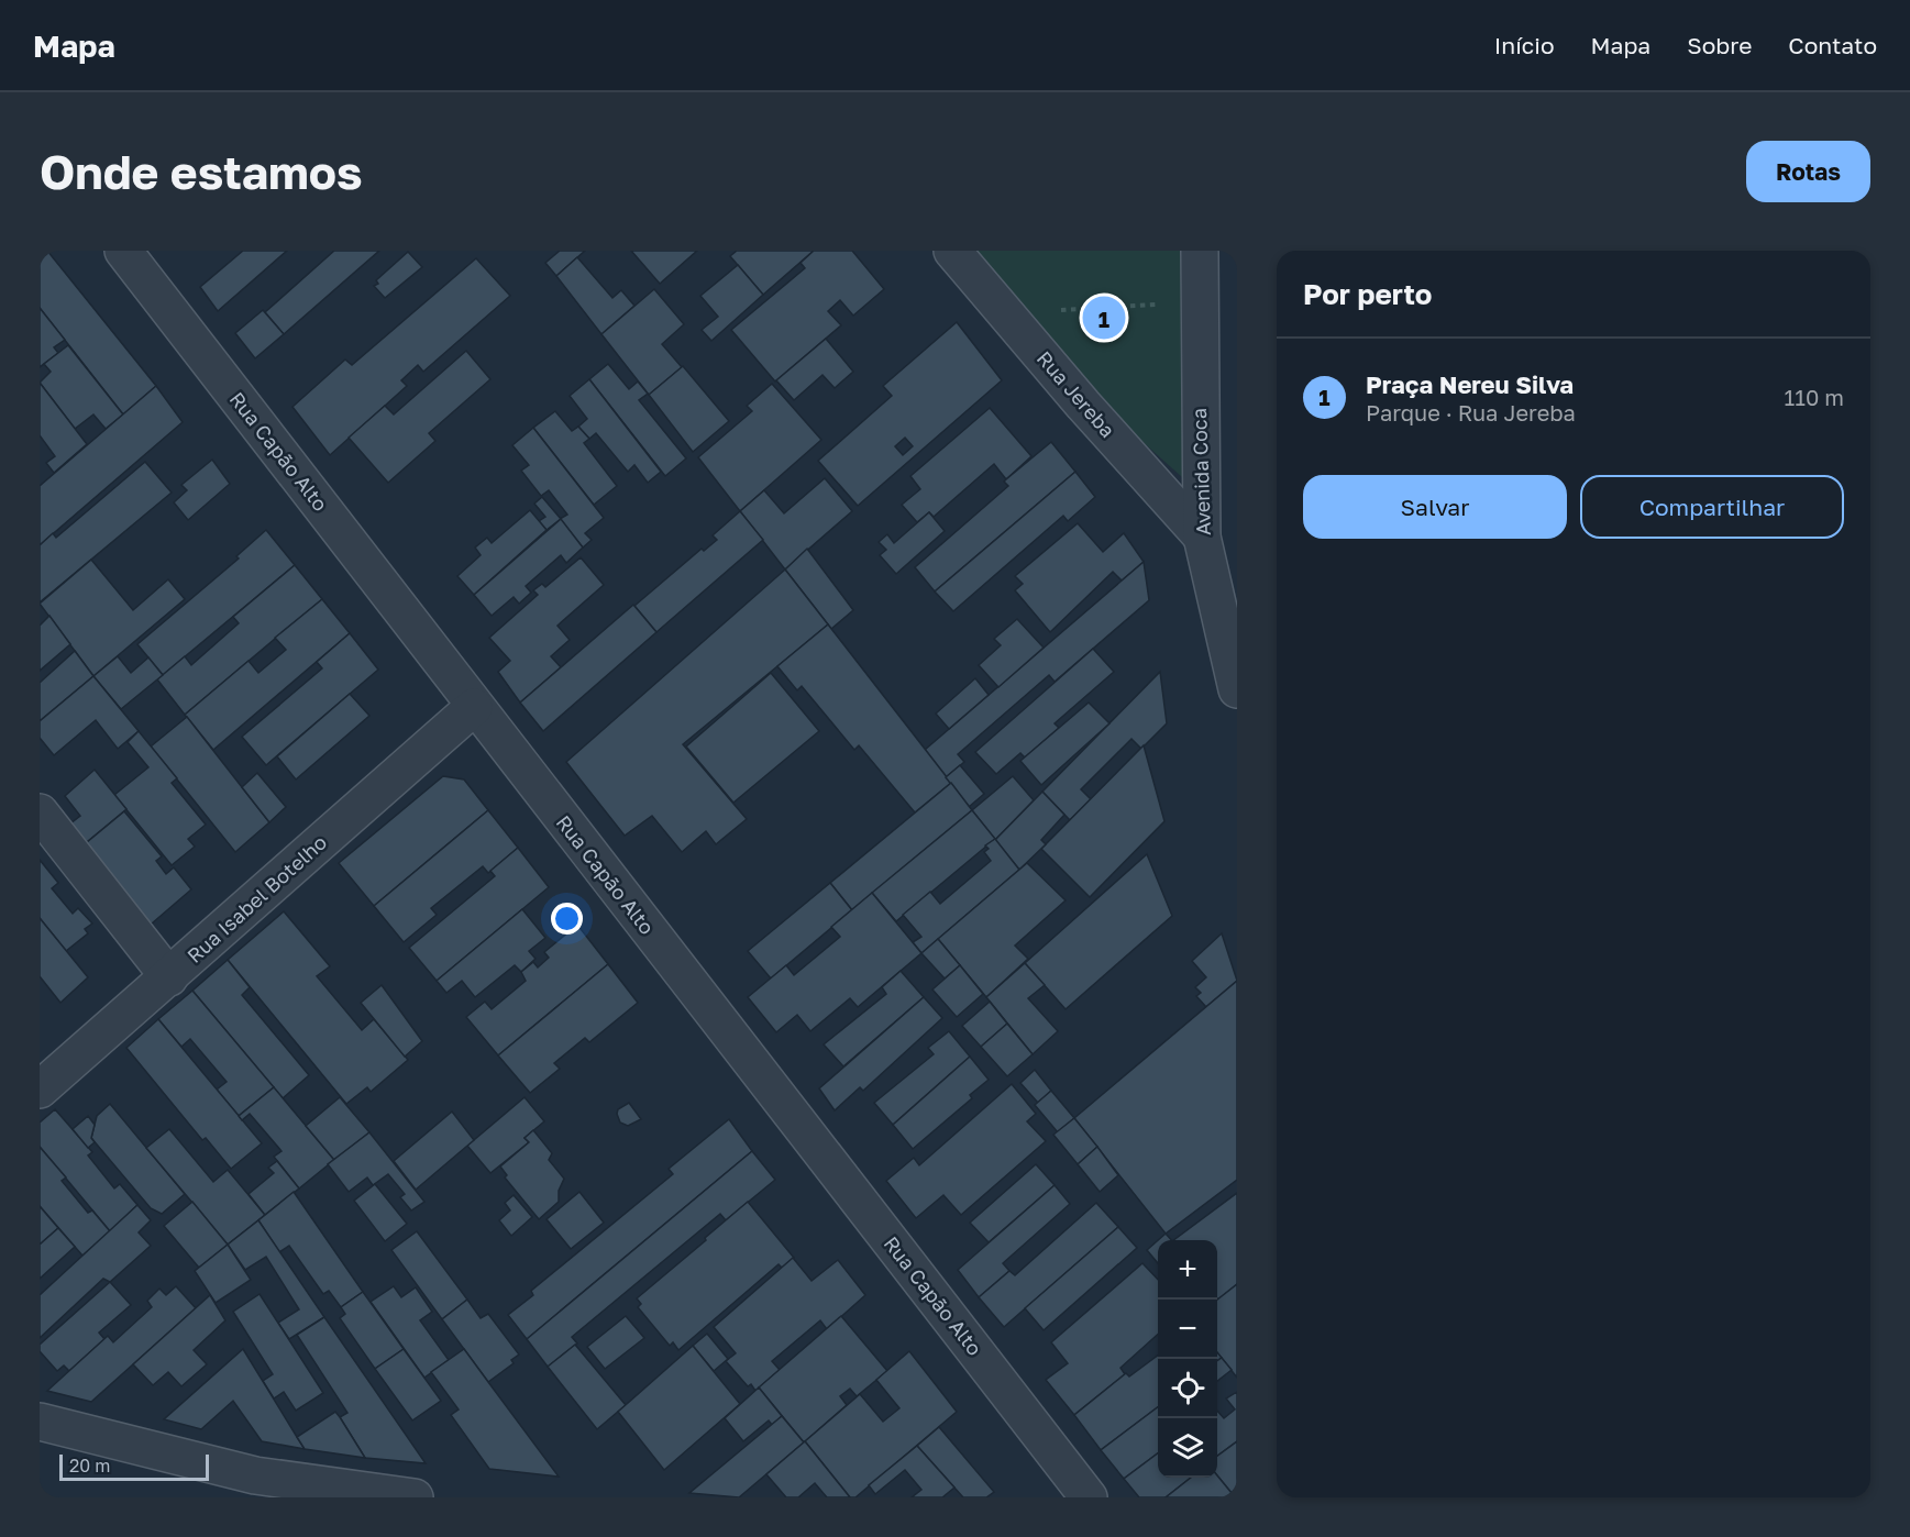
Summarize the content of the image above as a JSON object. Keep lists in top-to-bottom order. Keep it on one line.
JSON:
{"streets":{"street":["Rua Jereba","Rua Capão Alto","Avenida Coca","Rua Isabel Botelho"]},"crossings":[["Rua Jereba","Avenida Coca"],["Rua Capão Alto","Rua Isabel Botelho"]],"scale_bar":"20 m","page":{"header":"Mapa","nav":["Início","Mapa","Sobre","Contato"],"buttons":["Rotas",["Salvar","Compartilhar"]],"title":"Onde estamos","heading":"Por perto","pins":"1","list":[{"mark":"1","name":"Praça Nereu Silva","note":"Parque · Rua Jereba","value":"110 m"}],"map_buttons":["+","−"],"scale":"20 m"}}
